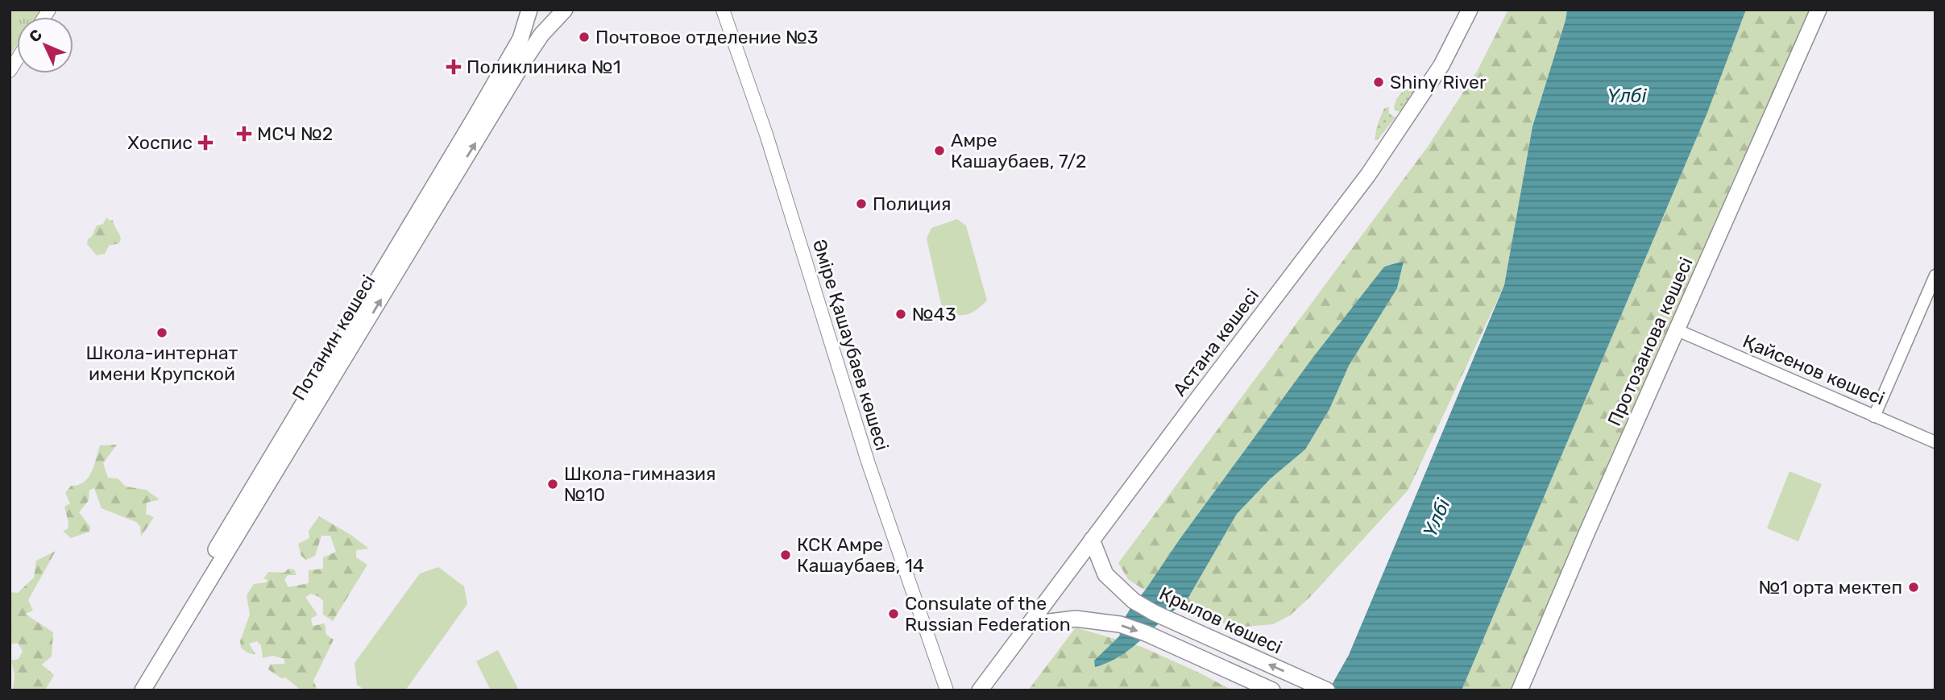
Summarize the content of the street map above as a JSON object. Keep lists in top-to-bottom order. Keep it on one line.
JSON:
{"streets":{"main road":["Потанин көшесі","Протозанова көшесі","Астана көшесі","Крылов көшесі"],"street":["Әміре Қашаубаев көшесі","Қайсенов көшесі"]},"crossings":[["Протозанова көшесі","Қайсенов көшесі"],["Астана көшесі","Крылов көшесі"]],"water":["Үлбі"],"places":{"other":["Почтовое отделение №3","Shiny River","Амре Кашаубаев, 7/2","Полиция","№43","Школа-интернат имени Крупской","Школа-гимназия №10","КСК Амре Кашаубаев, 14","№1 орта мектеп","Consulate of the Russian Federation"],"health":["Поликлиника №1","МСЧ №2","Хоспис"]},"north":"top left"}
